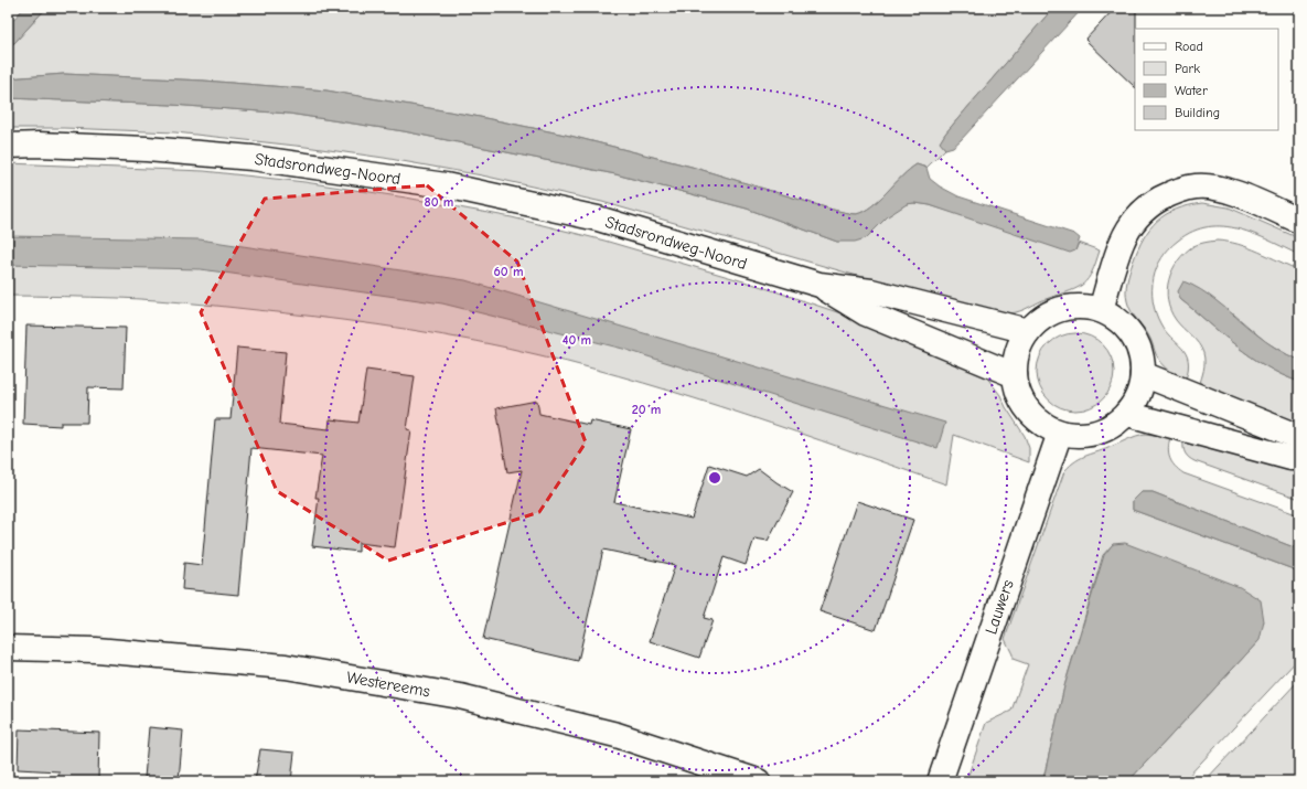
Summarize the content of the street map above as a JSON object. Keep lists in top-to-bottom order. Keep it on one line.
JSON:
{"streets":{"main road":["Stadsrondweg-Noord","Lauwers","Westereems"]},"crossings":[["Stadsrondweg-Noord","Lauwers"]],"legend":["Road","Park","Water","Building"],"rings":["80 m","60 m","40 m","20 m"]}
